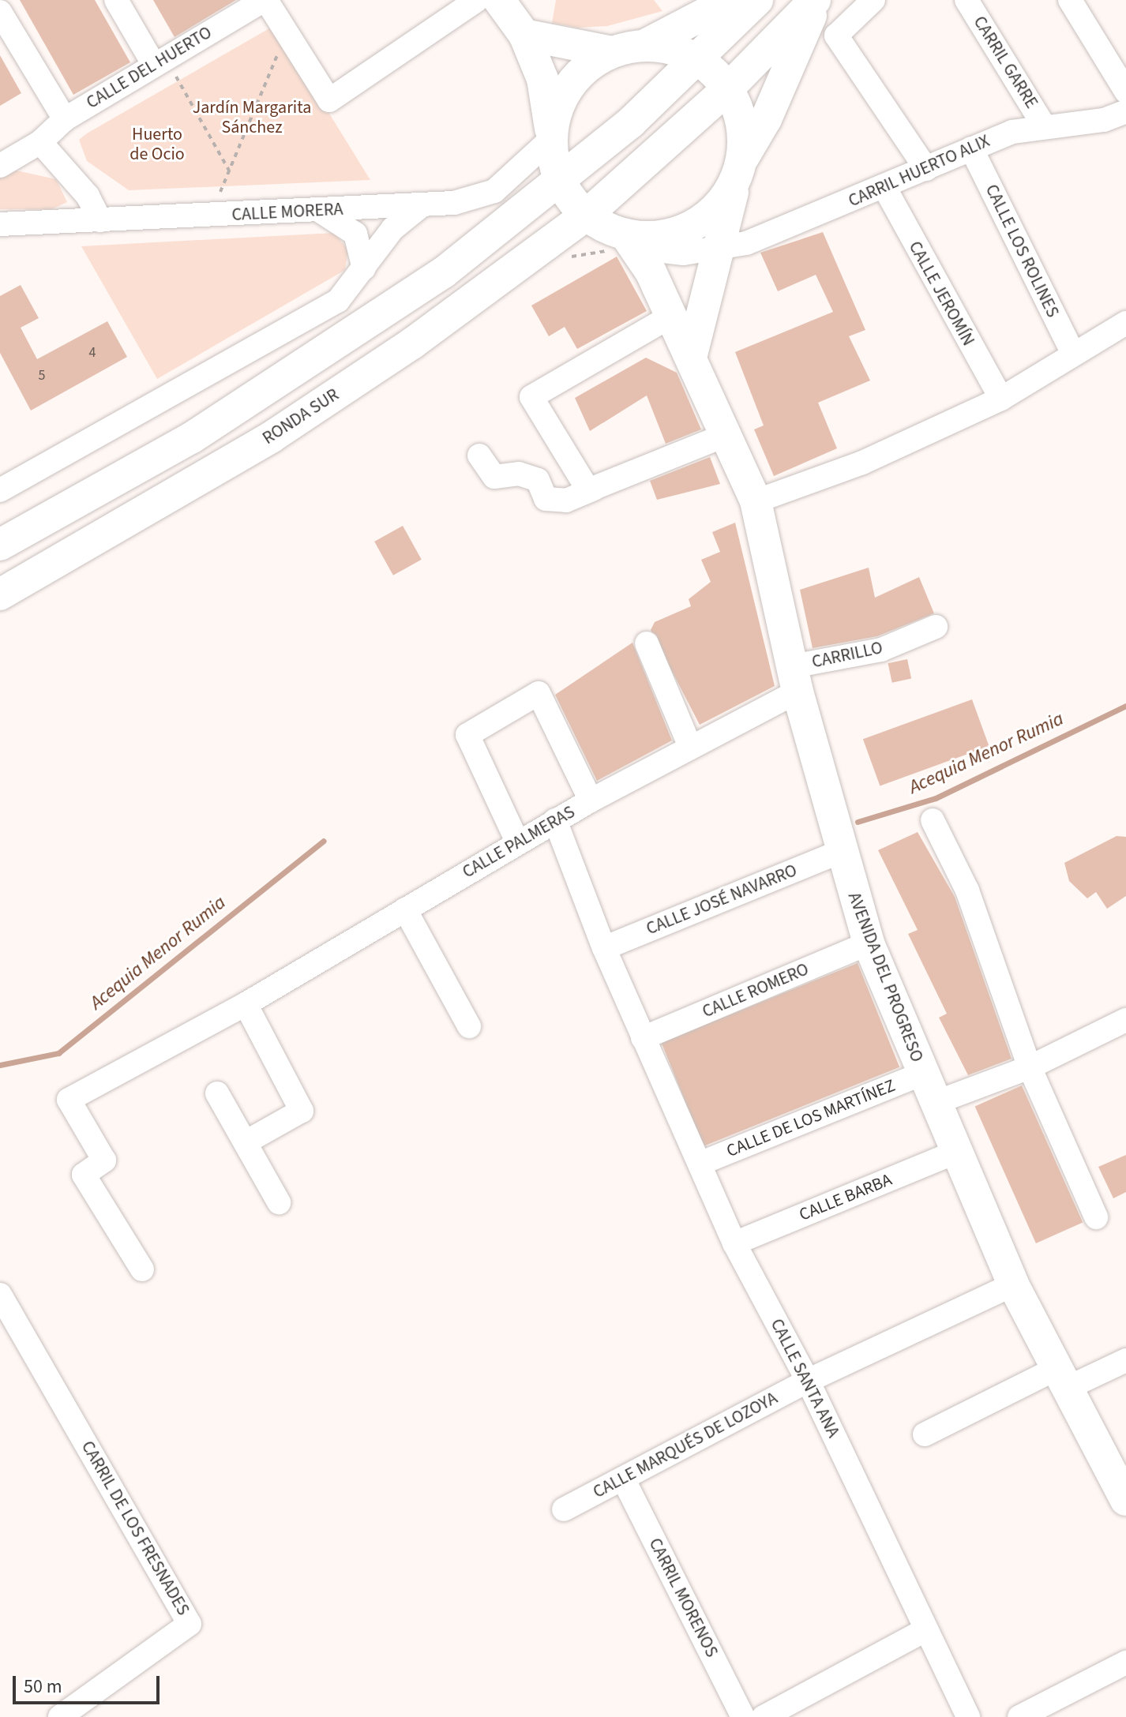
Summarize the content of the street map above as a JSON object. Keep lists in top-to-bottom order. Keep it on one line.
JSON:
{"streets":{"main road":["RONDA SUR","AVENIDA DEL PROGRESO"],"street":["CARRIL GARRE","CALLE DEL HUERTO","CARRIL HUERTO ALIX","CALLE MORERA","CALLE LOS ROLINES","CALLE JEROMÍN","CARRILLO","CALLE PALMERAS","CALLE JOSÉ NAVARRO","CALLE ROMERO","CALLE DE LOS MARTÍNEZ","CALLE BARBA","CALLE SANTA ANA","CALLE MARQUÉS DE LOZOYA","CARRIL DE LOS FRESNADES","CARRIL MORENOS"]},"crossings":[["CARRIL GARRE","CARRIL HUERTO ALIX"],["CARRIL HUERTO ALIX","CALLE LOS ROLINES"],["CARRIL HUERTO ALIX","CALLE JEROMÍN"],["CARRIL HUERTO ALIX","AVENIDA DEL PROGRESO"],["CARRILLO","CALLE PALMERAS"],["CARRILLO","AVENIDA DEL PROGRESO"],["CALLE PALMERAS","AVENIDA DEL PROGRESO"],["CALLE PALMERAS","CALLE SANTA ANA"],["CALLE JOSÉ NAVARRO","AVENIDA DEL PROGRESO"],["CALLE JOSÉ NAVARRO","CALLE SANTA ANA"],["AVENIDA DEL PROGRESO","CALLE ROMERO"],["AVENIDA DEL PROGRESO","CALLE DE LOS MARTÍNEZ"],["AVENIDA DEL PROGRESO","CALLE BARBA"],["AVENIDA DEL PROGRESO","CALLE MARQUÉS DE LOZOYA"],["CALLE ROMERO","CALLE SANTA ANA"],["CALLE DE LOS MARTÍNEZ","CALLE SANTA ANA"],["CALLE BARBA","CALLE SANTA ANA"],["CALLE SANTA ANA","CALLE MARQUÉS DE LOZOYA"],["CALLE MARQUÉS DE LOZOYA","CARRIL MORENOS"]],"water":["Acequia Menor Rumia"],"parks":["Jardín Margarita Sánchez","Huerto de Ocio"],"house_numbers":["4","5"],"scale_bar":"50 m"}
